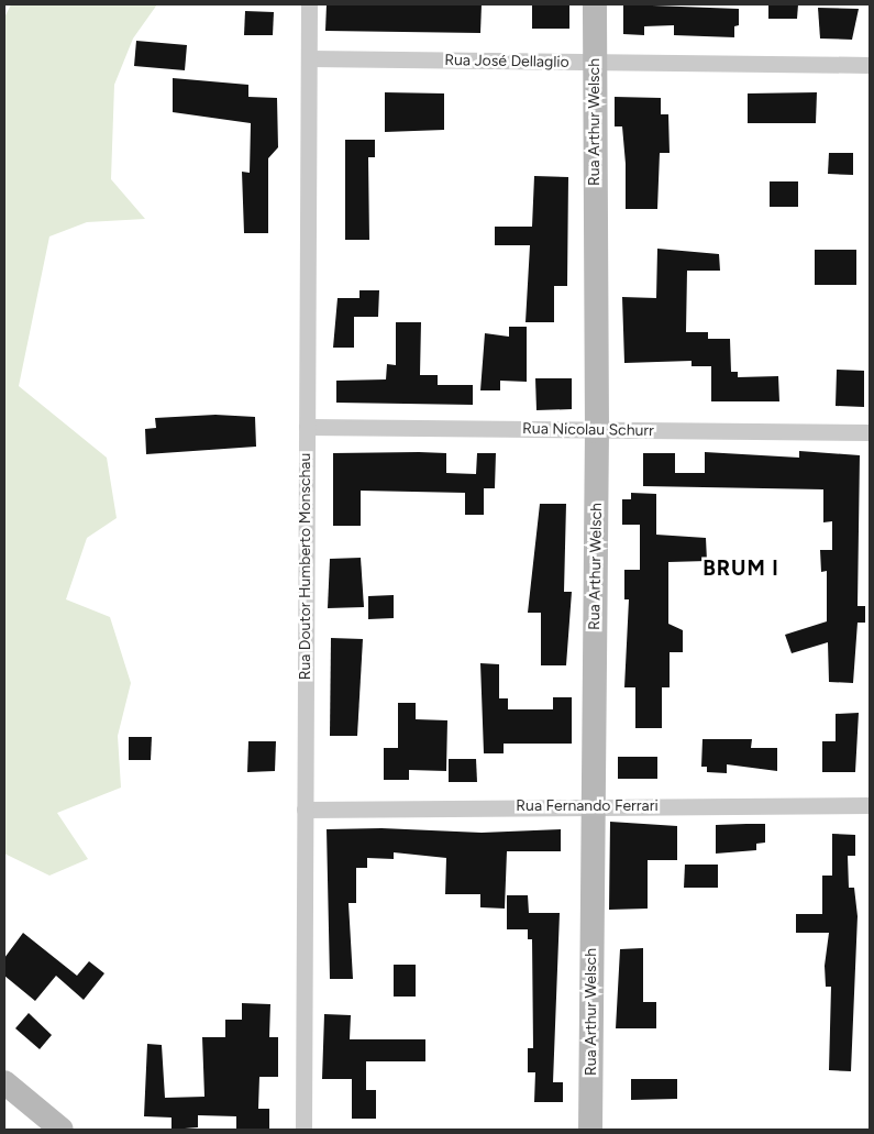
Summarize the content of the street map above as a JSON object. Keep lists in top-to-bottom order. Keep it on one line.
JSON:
{"streets":{"street":["Rua José Dellaglio","Rua Arthur Welsch","Rua Nicolau Schurr","Rua Doutor Humberto Monschau","Rua Fernando Ferrari"]},"crossings":[["Rua José Dellaglio","Rua Arthur Welsch"],["Rua José Dellaglio","Rua Doutor Humberto Monschau"],["Rua Arthur Welsch","Rua Nicolau Schurr"],["Rua Arthur Welsch","Rua Fernando Ferrari"],["Rua Nicolau Schurr","Rua Doutor Humberto Monschau"],["Rua Doutor Humberto Monschau","Rua Fernando Ferrari"]],"districts":["BRUM I"]}
